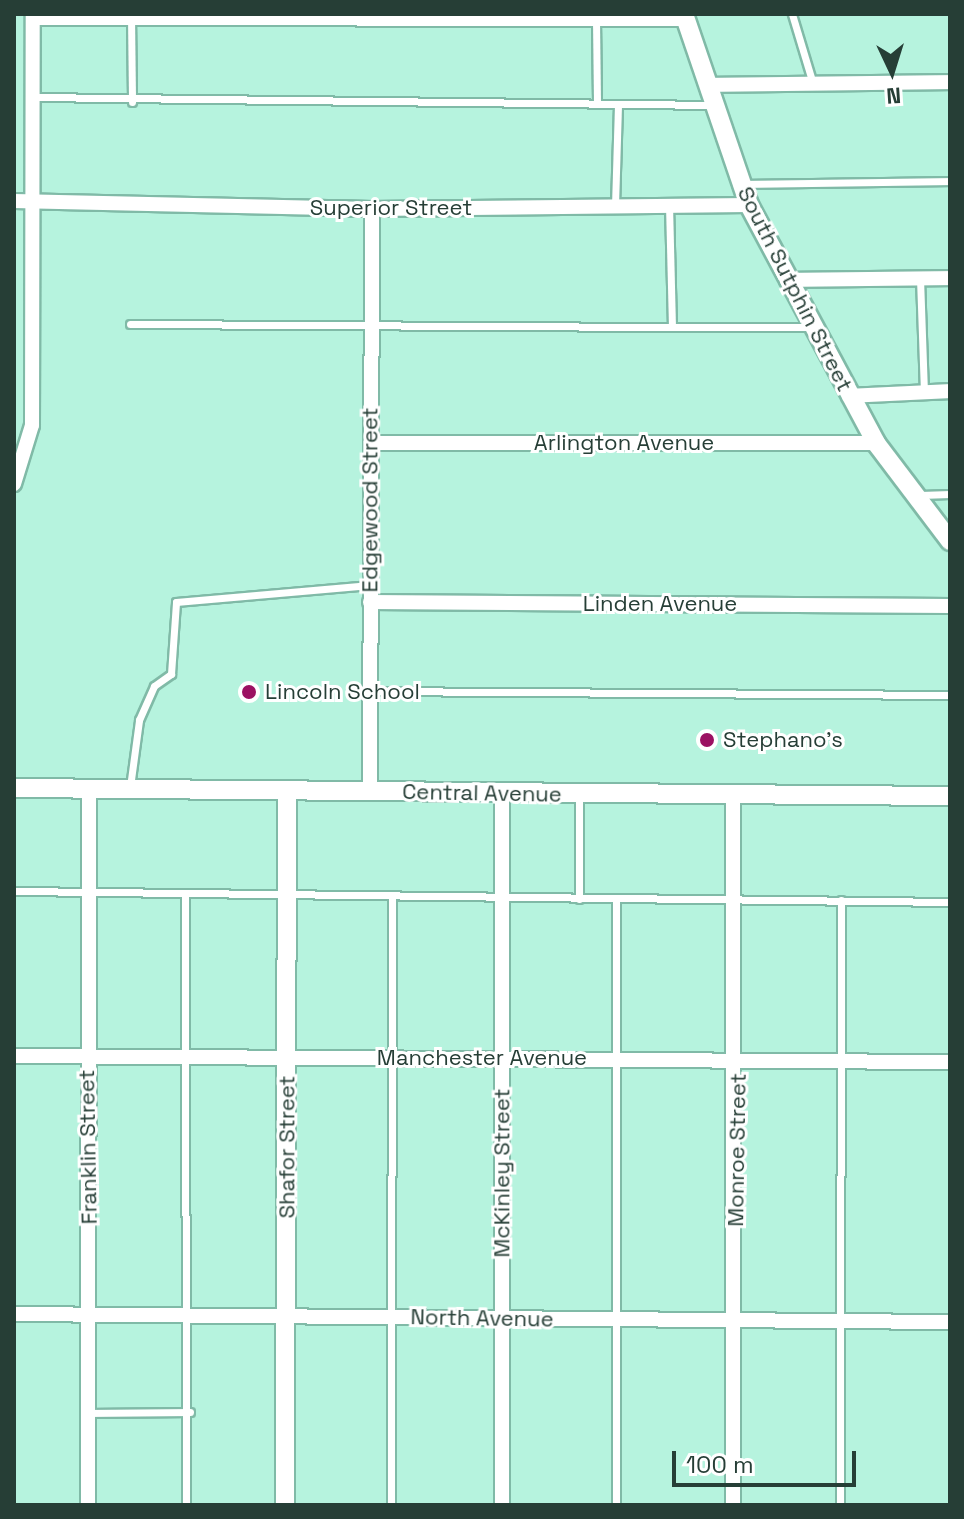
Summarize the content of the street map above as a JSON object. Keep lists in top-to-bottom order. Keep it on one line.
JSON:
{"streets":{"street":["Superior Street","South Sutphin Street","Arlington Avenue","Edgewood Street","Linden Avenue","Central Avenue","Manchester Avenue","Franklin Street","Shafor Street","Monroe Street","McKinley Street","North Avenue"]},"crossings":[["Superior Street","South Sutphin Street"],["Superior Street","Edgewood Street"],["South Sutphin Street","Arlington Avenue"],["Arlington Avenue","Edgewood Street"],["Edgewood Street","Linden Avenue"],["Edgewood Street","Central Avenue"],["Central Avenue","Franklin Street"],["Central Avenue","Shafor Street"],["Central Avenue","Monroe Street"],["Central Avenue","McKinley Street"],["Manchester Avenue","Franklin Street"],["Manchester Avenue","Shafor Street"],["Manchester Avenue","Monroe Street"],["Manchester Avenue","McKinley Street"],["Franklin Street","North Avenue"],["Shafor Street","North Avenue"],["Monroe Street","North Avenue"],["McKinley Street","North Avenue"]],"places":["Lincoln School","Stephano’s"],"scale_bar":"100 m","north":"bottom"}
